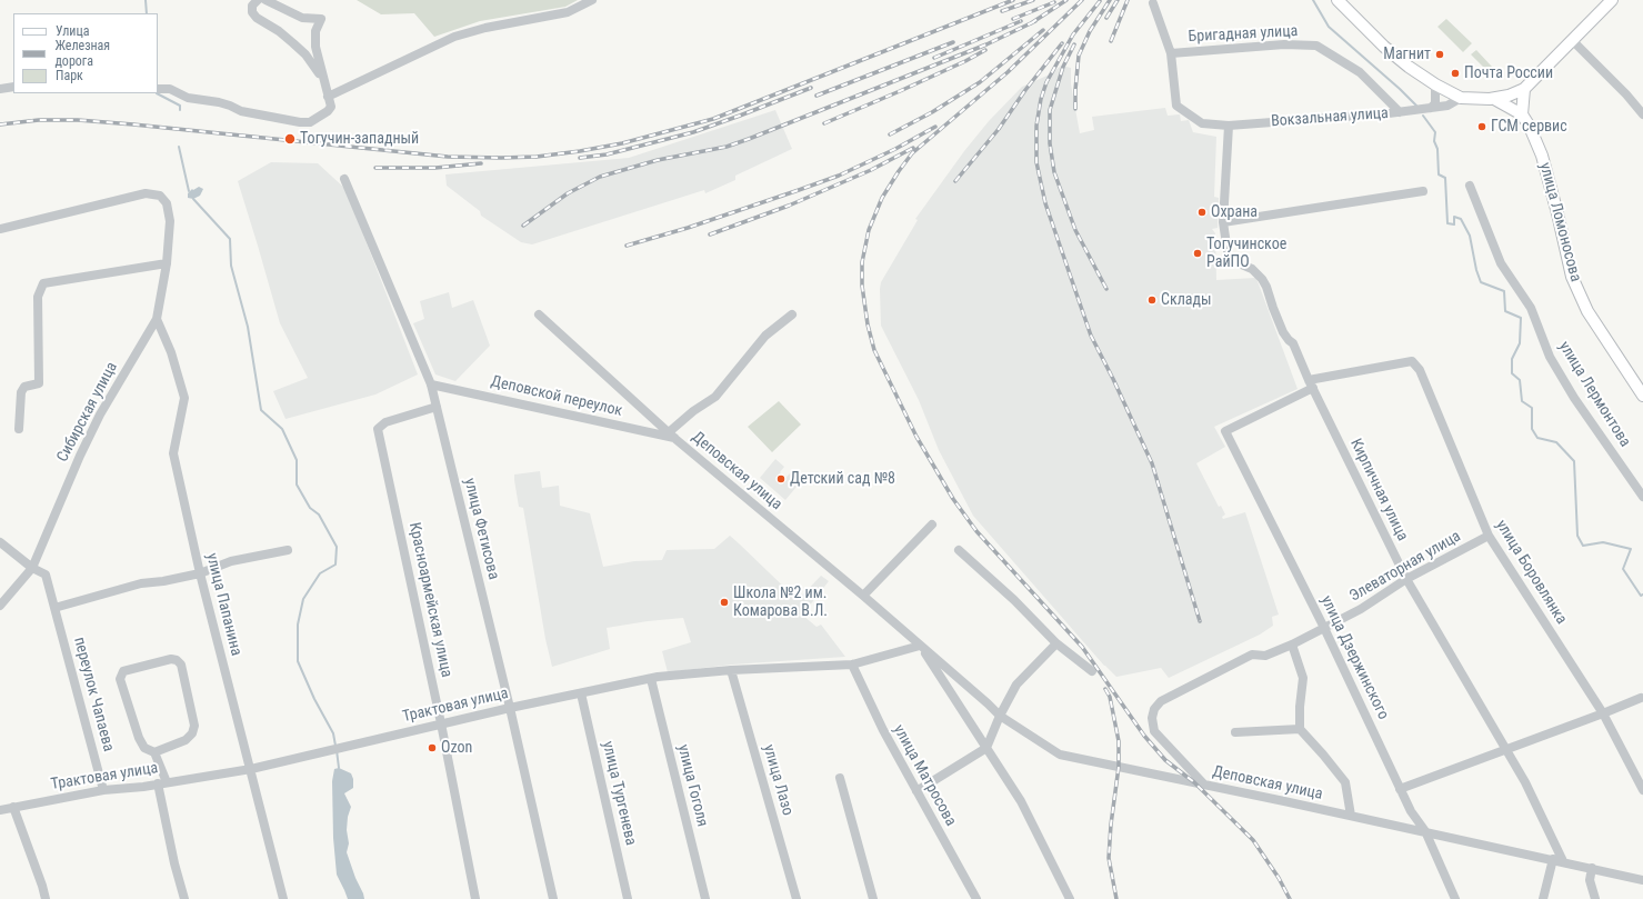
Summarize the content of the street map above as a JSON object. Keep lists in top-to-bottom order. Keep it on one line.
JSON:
{"streets":{"main road":["улица Ломоносова"],"street":["Бригадная улица","Вокзальная улица","улица Лермонтова","Деповской переулок","Сибирская улица","Деповская улица","Кирпичная улица","улица Фетисова","Элеваторная улица","улица Боровлянка","Красноармейская улица","улица Папанина","улица Дзержинского","переулок Чапаева","Трактовая улица","улица Матросова","улица Лазо","улица Гоголя","улица Тургенева"]},"crossings":[["Бригадная улица","Вокзальная улица"],["Вокзальная улица","Кирпичная улица"],["Деповской переулок","Деповская улица"],["Деповской переулок","улица Фетисова"],["Сибирская улица","улица Папанина"],["Сибирская улица","переулок Чапаева"],["Деповская улица","Кирпичная улица"],["Деповская улица","Элеваторная улица"],["Деповская улица","улица Дзержинского"],["Деповская улица","Трактовая улица"],["Кирпичная улица","Элеваторная улица"],["Кирпичная улица","улица Боровлянка"],["Кирпичная улица","улица Дзержинского"],["улица Фетисова","Красноармейская улица"],["улица Фетисова","Трактовая улица"],["Элеваторная улица","улица Боровлянка"],["Элеваторная улица","улица Дзержинского"],["улица Боровлянка","улица Дзержинского"],["Красноармейская улица","Трактовая улица"],["улица Папанина","Трактовая улица"],["переулок Чапаева","Трактовая улица"],["Трактовая улица","улица Матросова"],["Трактовая улица","улица Лазо"],["Трактовая улица","улица Гоголя"],["Трактовая улица","улица Тургенева"]],"places":["Магнит","Почта России","ГСМ сервис","Тогучин-западный","Охрана","Тогучинское РайПО","Склады","Детский сад №8","Школа №2 им. Комарова В.Л.","Ozon"],"legend":["Улица","Железная дорога","Парк"]}
